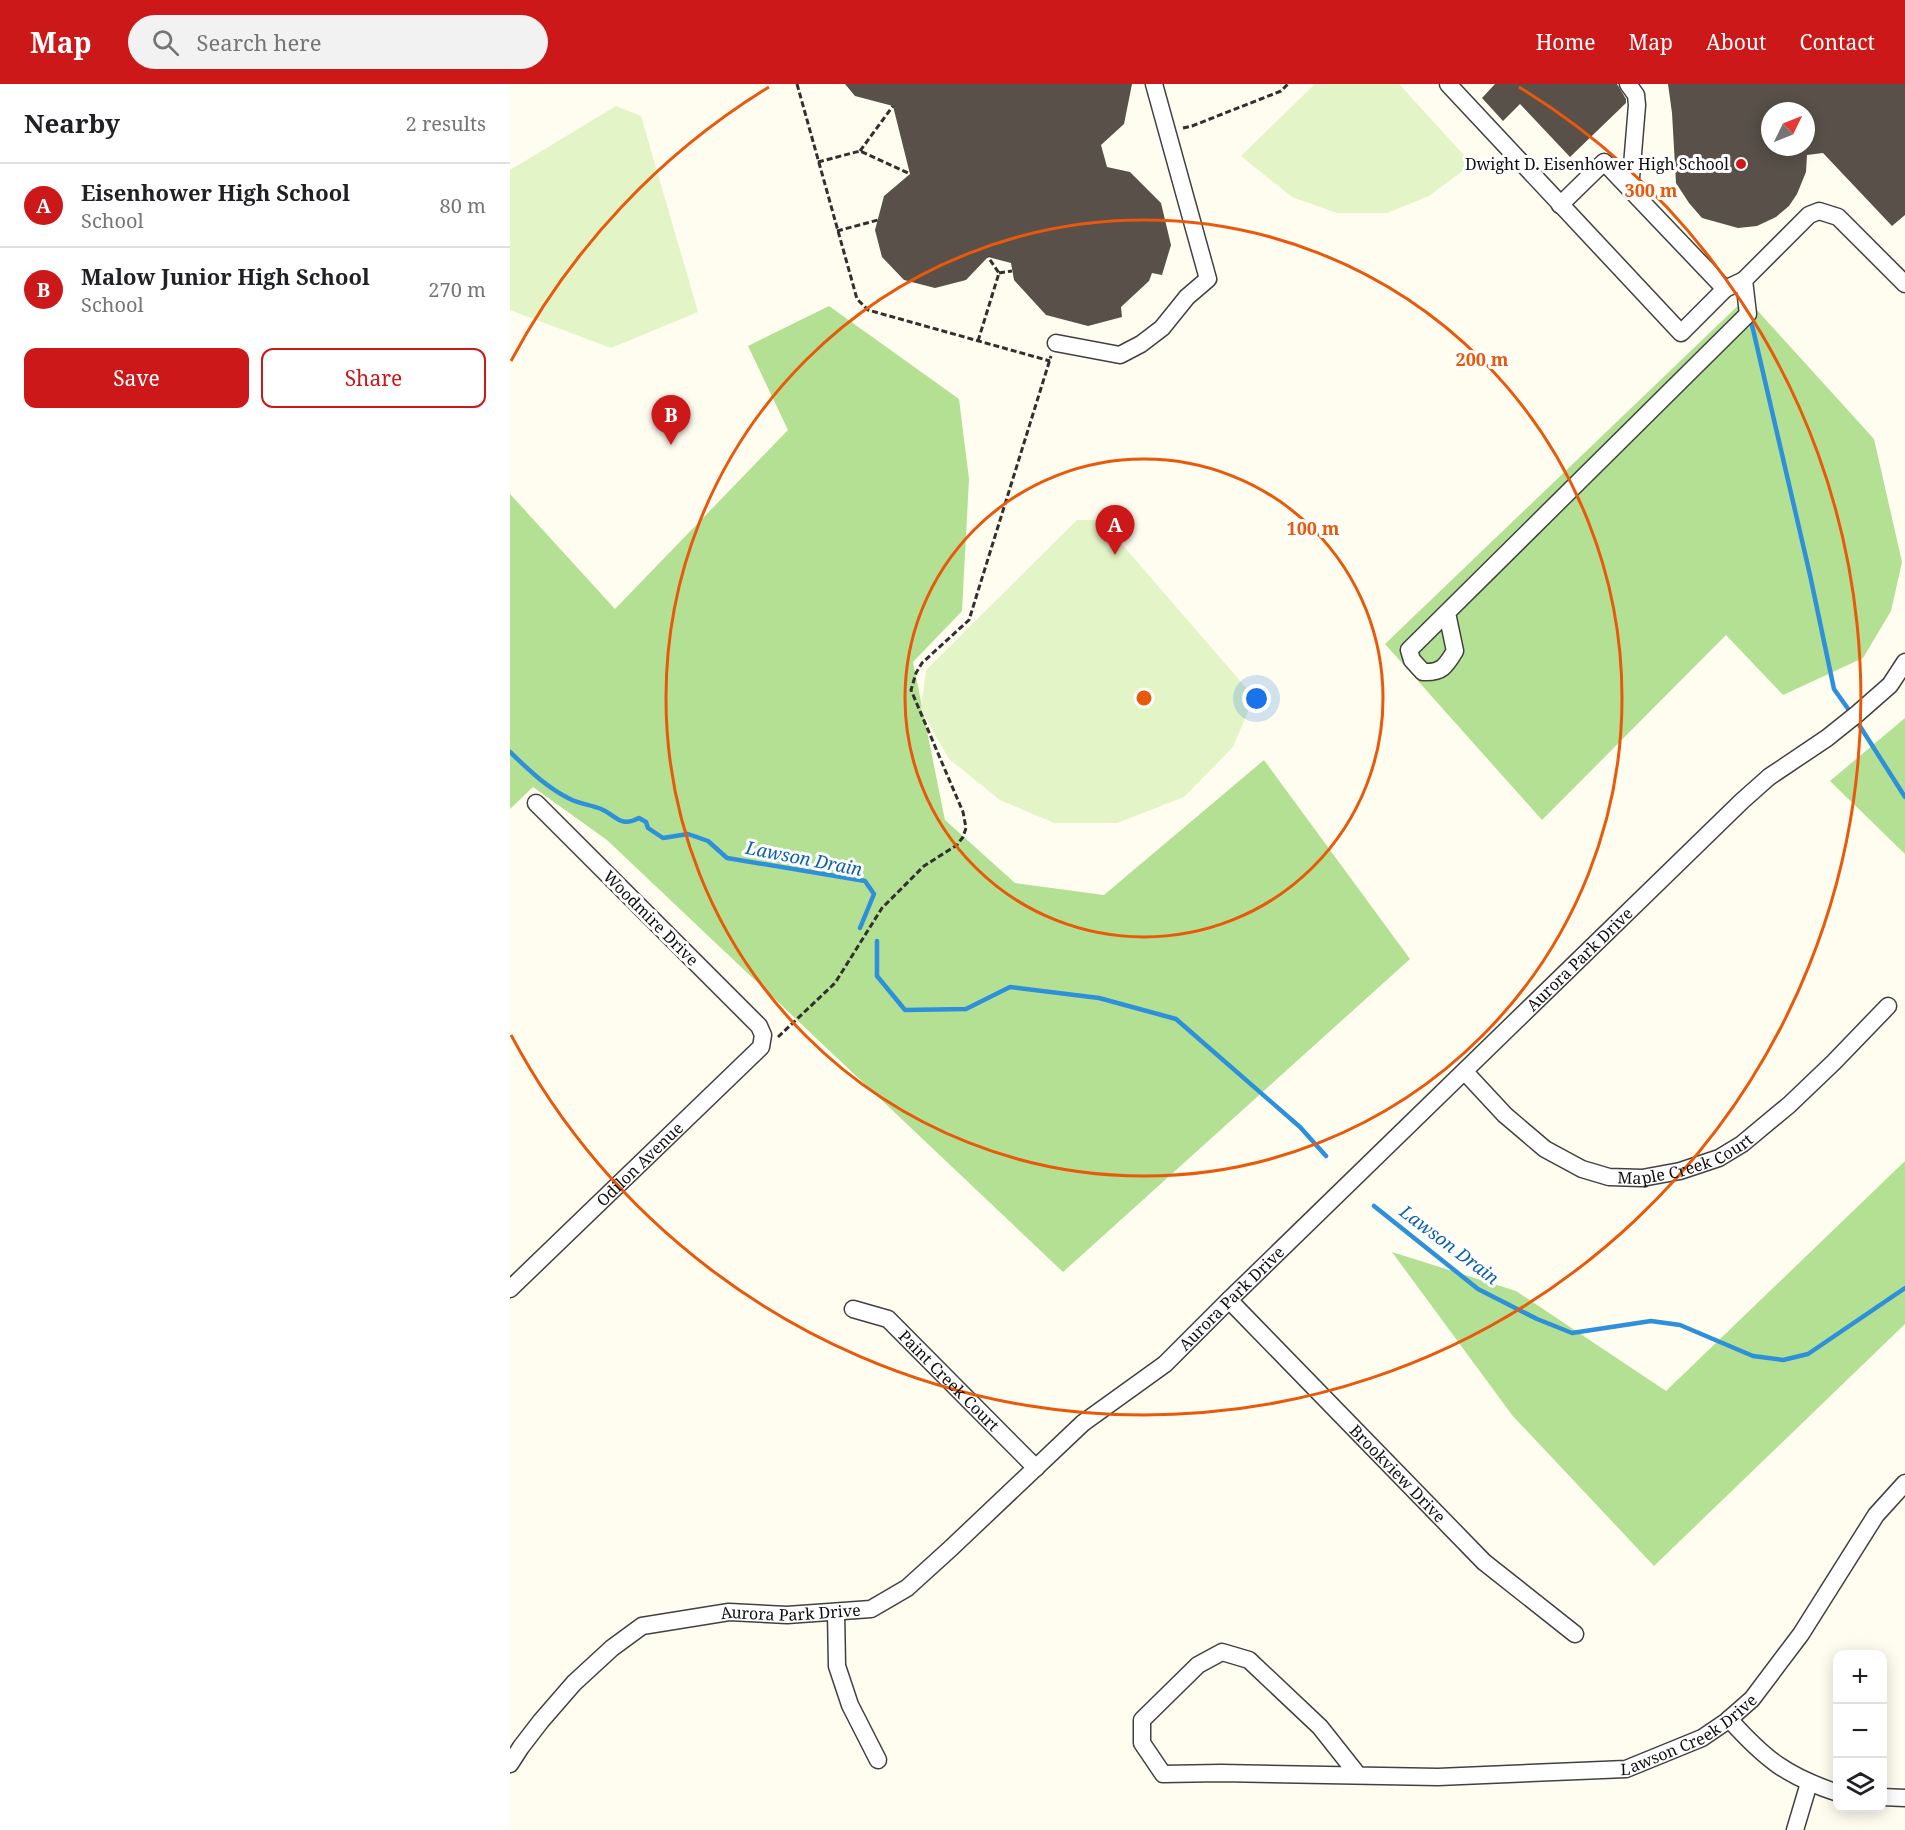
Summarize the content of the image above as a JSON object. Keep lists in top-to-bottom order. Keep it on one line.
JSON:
{"streets":{"street":["Woodmire Drive","Aurora Park Drive","Maple Creek Court","Odilon Avenue","Paint Creek Court","Brookview Drive","Lawson Creek Drive"]},"crossings":[["Woodmire Drive","Odilon Avenue"],["Aurora Park Drive","Maple Creek Court"],["Aurora Park Drive","Paint Creek Court"],["Aurora Park Drive","Brookview Drive"]],"water":["Lawson Drain"],"places":["Dwight D. Eisenhower High School"],"north":"top right","page":{"header":"Map","search":"Search here","nav":["Home","Map","About","Contact"],"heading":["Nearby","2 results"],"list":[{"mark":"A","name":"Eisenhower High School","note":"School","value":"80 m"},{"mark":"B","name":"Malow Junior High School","note":"School","value":"270 m"}],"buttons":["Save","Share"],"pins":["B","A"],"map_buttons":["+","−"]},"rings":["300 m","200 m","100 m"]}
